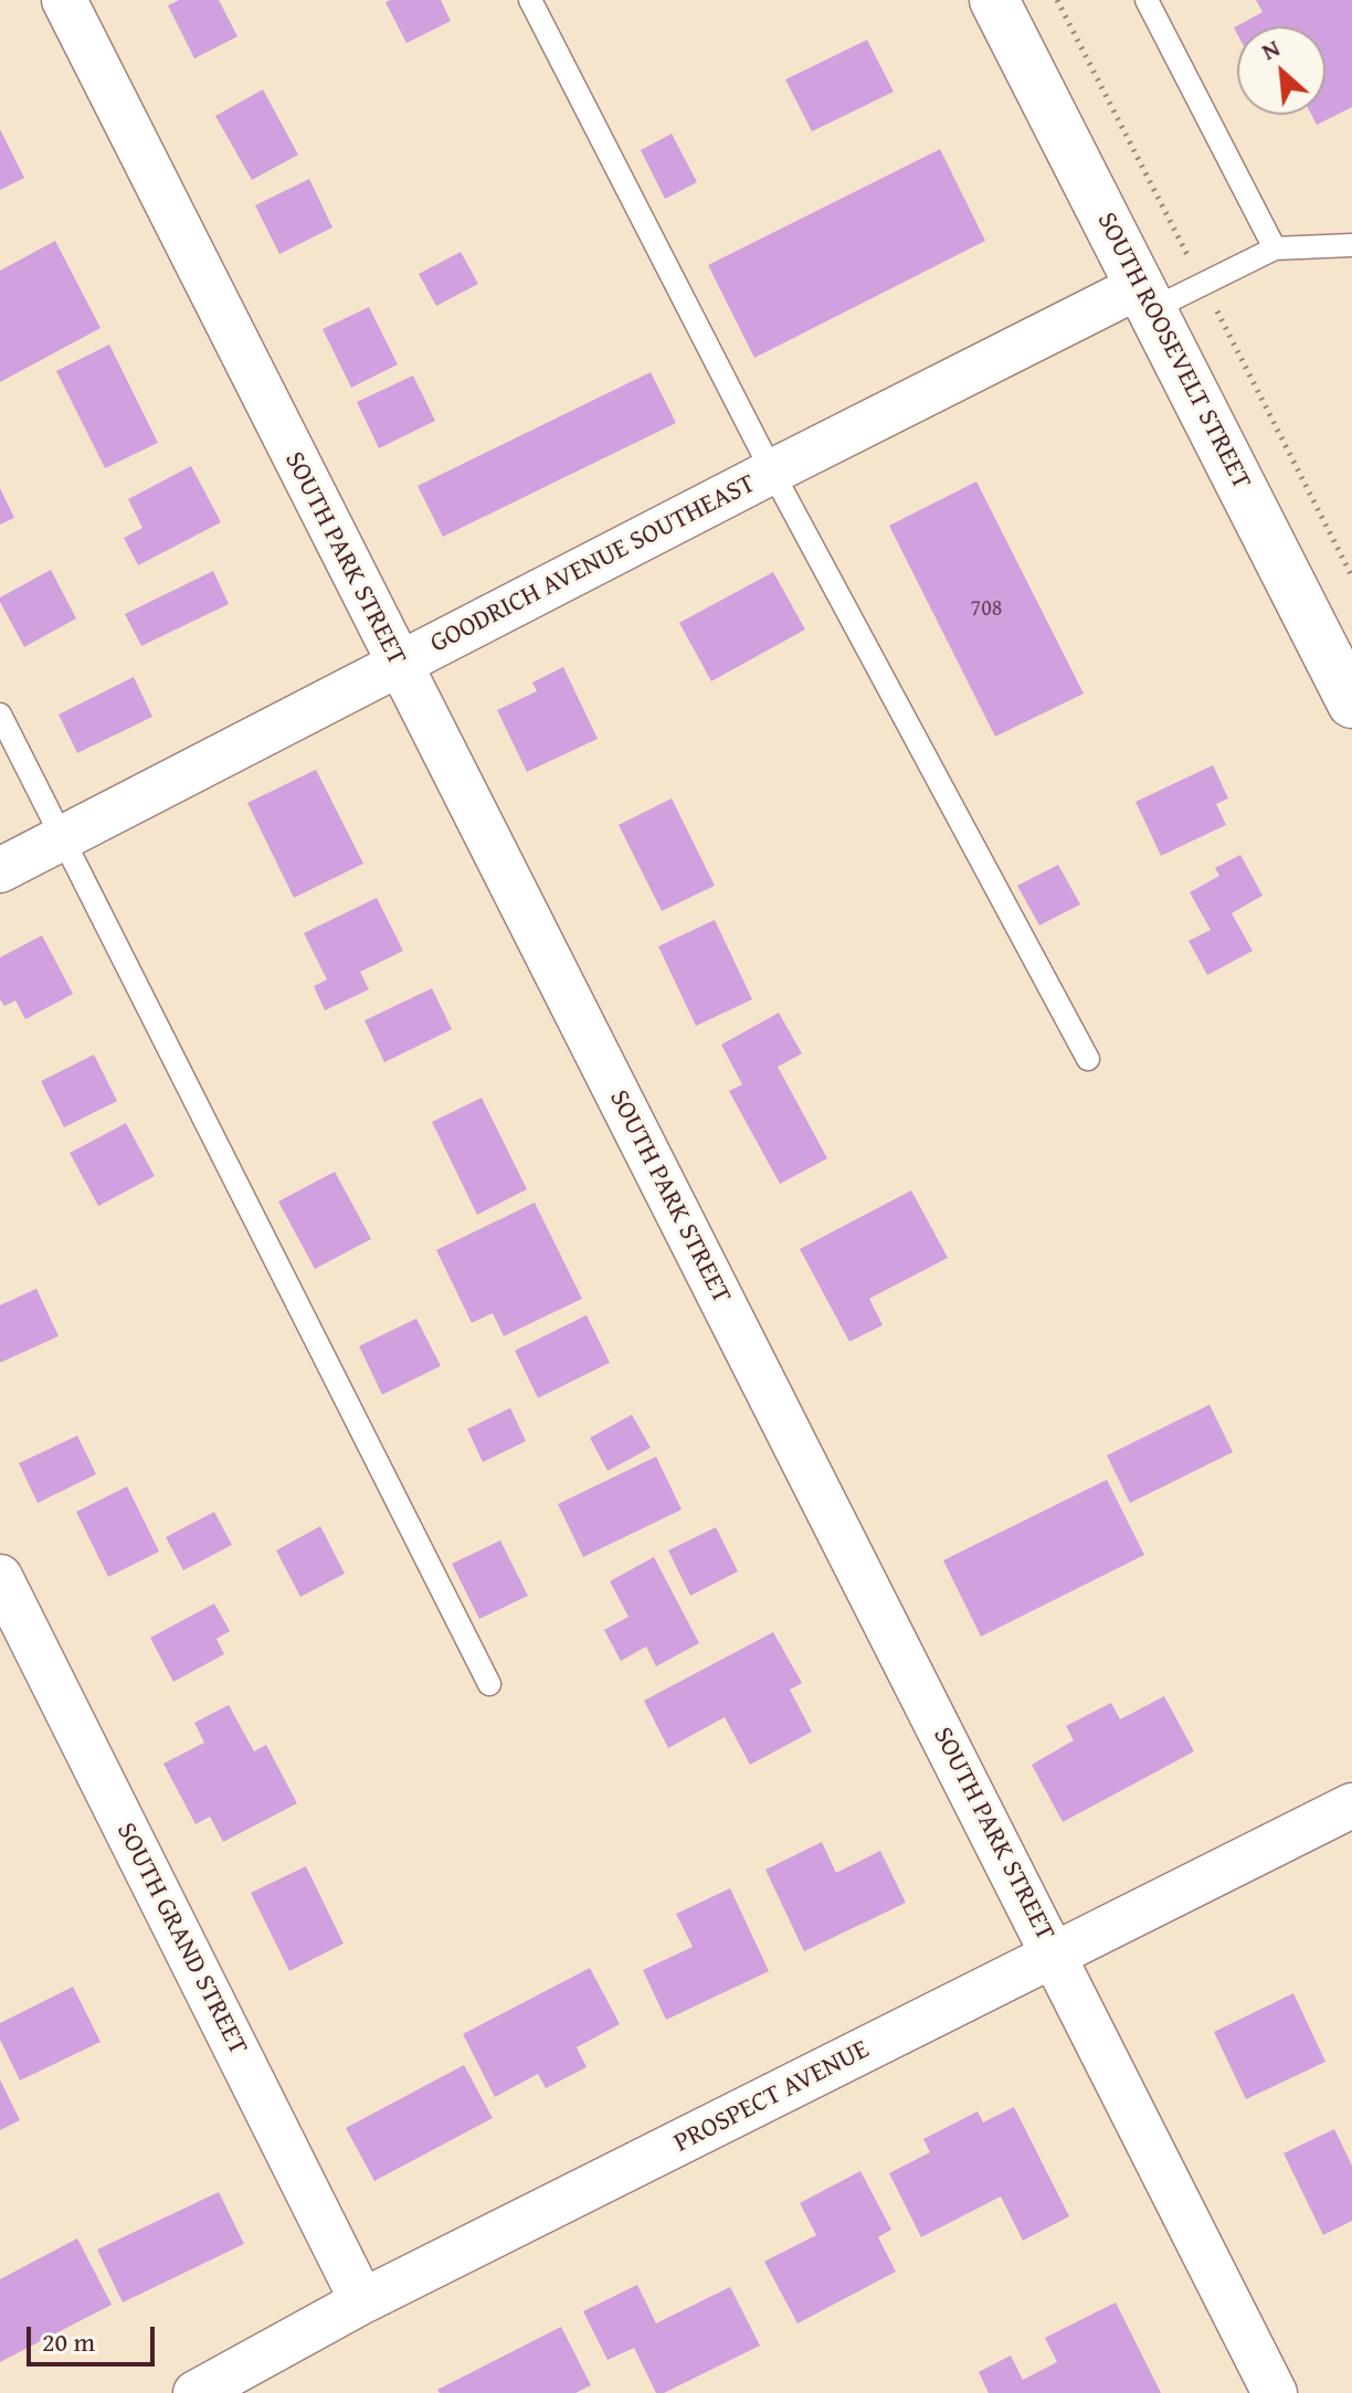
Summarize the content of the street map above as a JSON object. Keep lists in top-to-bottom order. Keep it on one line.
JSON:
{"streets":{"street":["SOUTH ROOSEVELT STREET","SOUTH PARK STREET","GOODRICH AVENUE SOUTHEAST","SOUTH GRAND STREET","PROSPECT AVENUE"]},"crossings":[["SOUTH ROOSEVELT STREET","GOODRICH AVENUE SOUTHEAST"],["SOUTH PARK STREET","GOODRICH AVENUE SOUTHEAST"],["SOUTH PARK STREET","PROSPECT AVENUE"],["SOUTH GRAND STREET","PROSPECT AVENUE"]],"house_numbers":["708"],"scale_bar":"20 m","north":"top left"}
